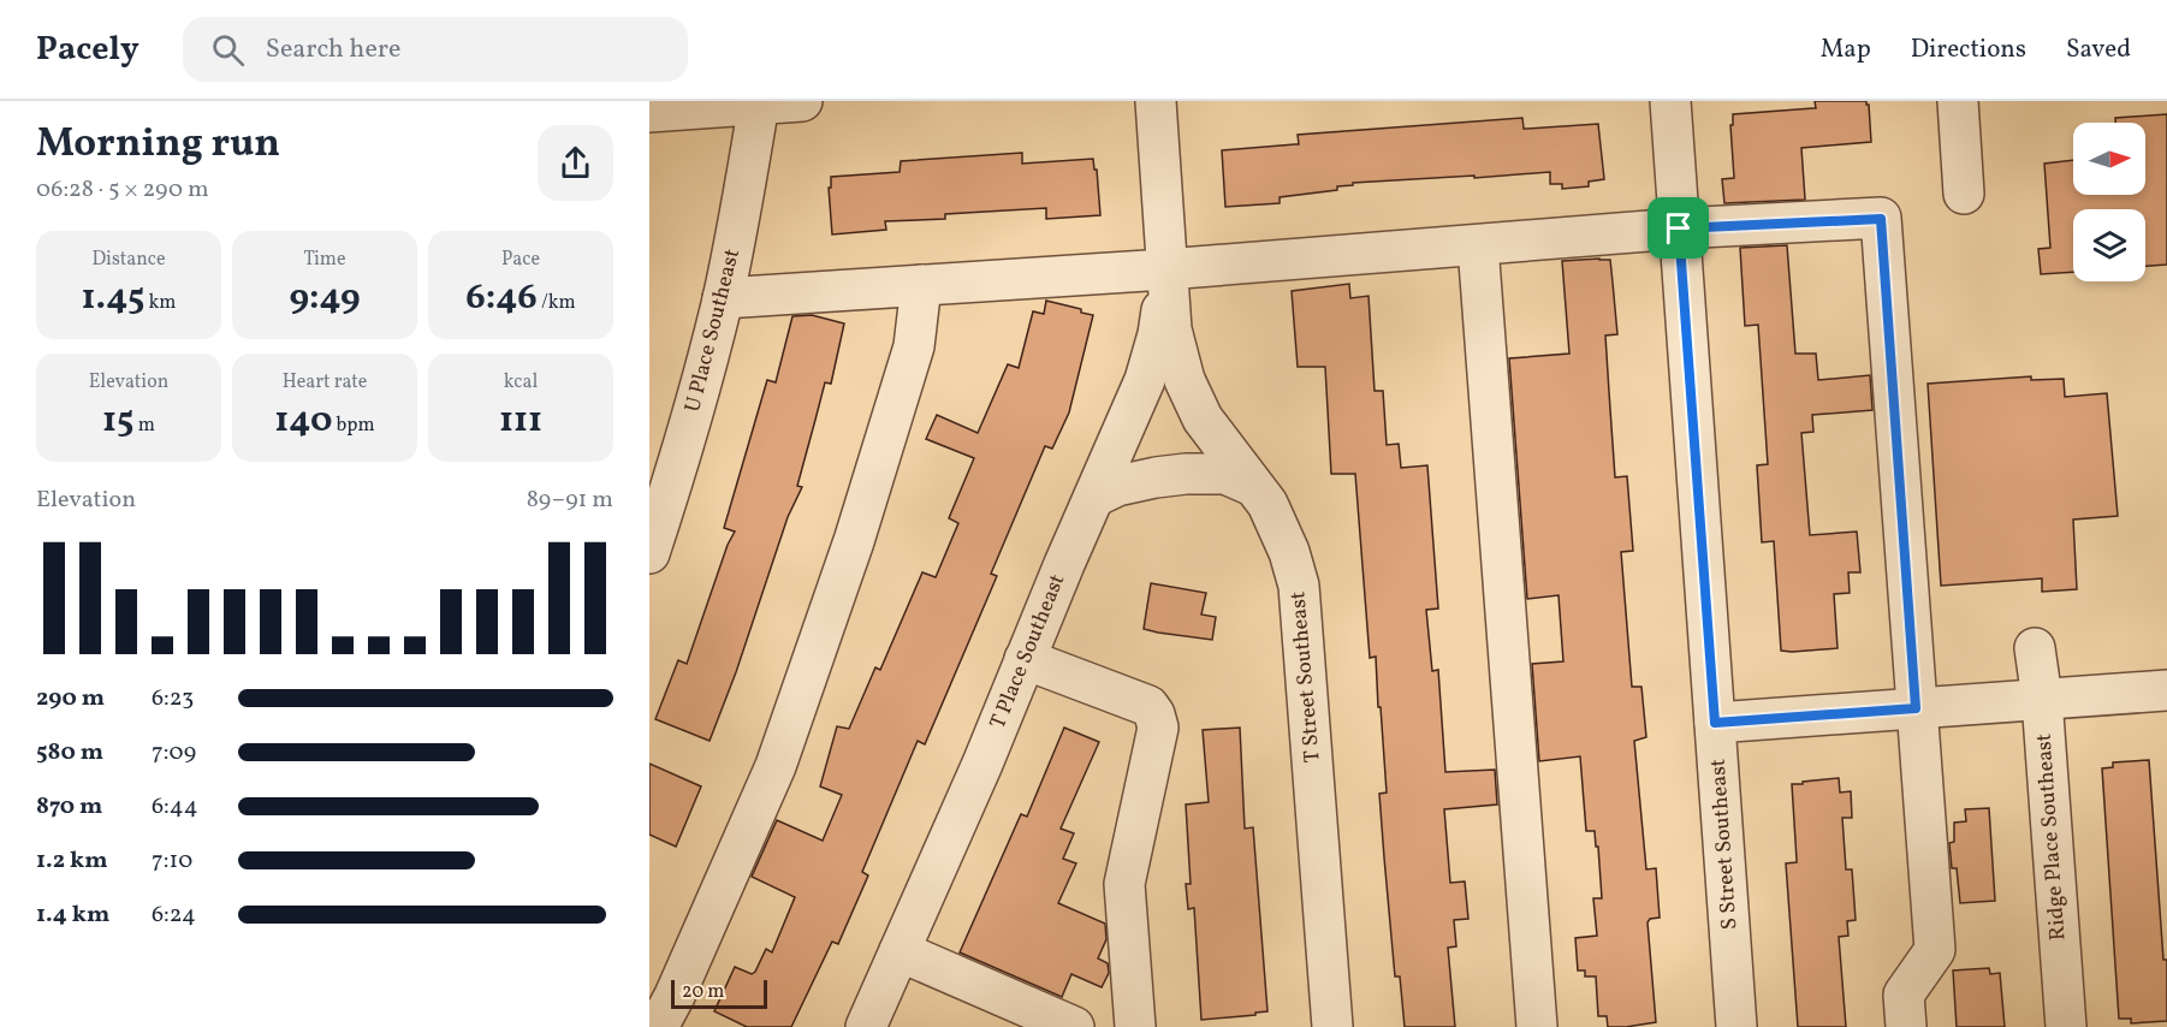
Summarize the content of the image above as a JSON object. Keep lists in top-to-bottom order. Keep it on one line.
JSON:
{"streets":{"street":["U Place Southeast","T Place Southeast","T Street Southeast","Ridge Place Southeast","S Street Southeast"]},"crossings":[["T Place Southeast","T Street Southeast"]],"scale_bar":"20 m","north":"right","page":{"header":"Pacely","search":"Search here","nav":["Map","Directions","Saved"],"heading":["Morning run","06:28 · 5 × 290 m"],"stats":[["Distance","1.45 km"],["Time","9:49"],["Pace","6:46 /km"],["Elevation","15 m"],["Heart rate","140 bpm"],["kcal","111"]],"chart":["Elevation","89–91 m"],"list":[{"name":"290 m","note":"6:23"},{"name":"580 m","note":"7:09"},{"name":"870 m","note":"6:44"},{"name":"1.2 km","note":"7:10"},{"name":"1.4 km","note":"6:24"}],"scale":"20 m"}}
